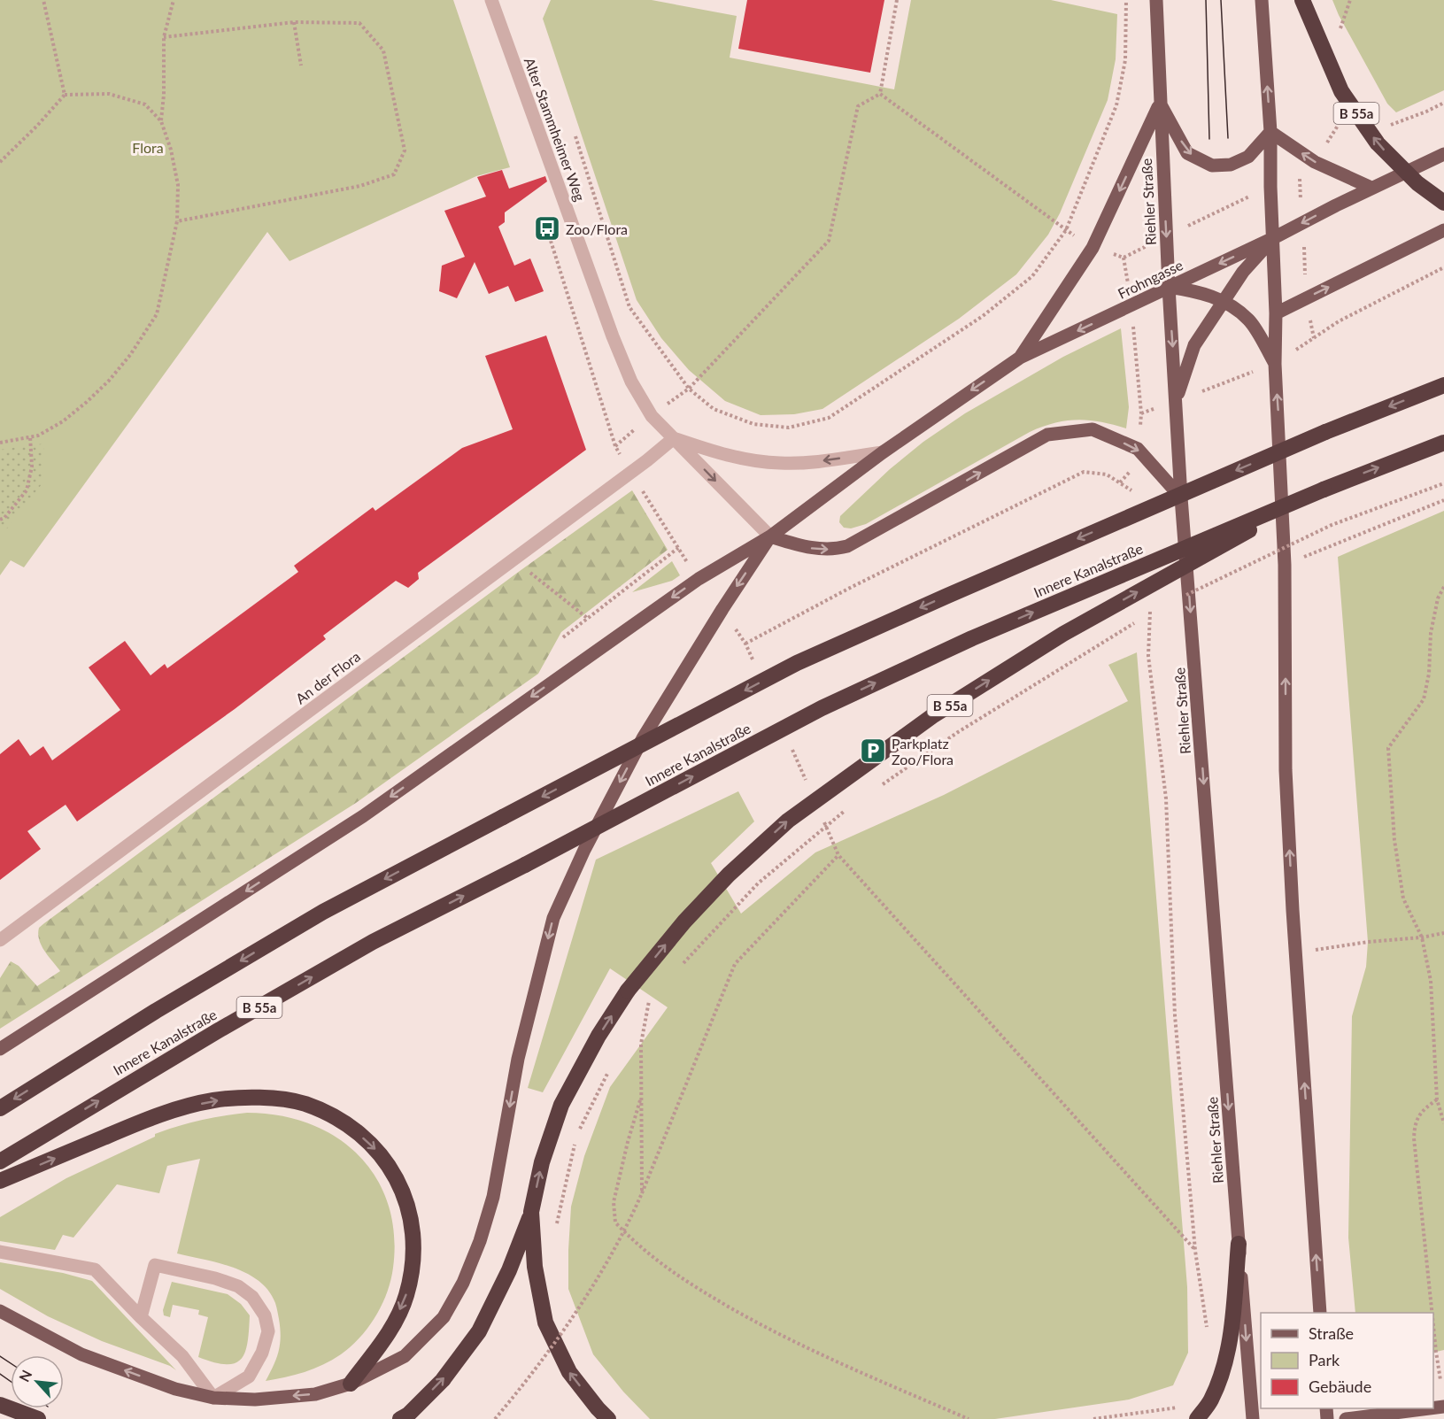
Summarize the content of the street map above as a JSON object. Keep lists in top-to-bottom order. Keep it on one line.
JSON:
{"streets":{"highway":["B 55a","Innere Kanalstraße"],"main road":["Riehler Straße","Frohngasse"],"street":["Alter Stammheimer Weg","An der Flora"]},"crossings":[["B 55a","Innere Kanalstraße"],["Alter Stammheimer Weg","Frohngasse"],["Alter Stammheimer Weg","An der Flora"],["Riehler Straße","Frohngasse"]],"parks":["Flora"],"places":{"bus stop":["Zoo/Flora"],"parking":["Parkplatz Zoo/Flora"]},"legend":["Straße","Park","Gebäude"],"north":"top left"}
